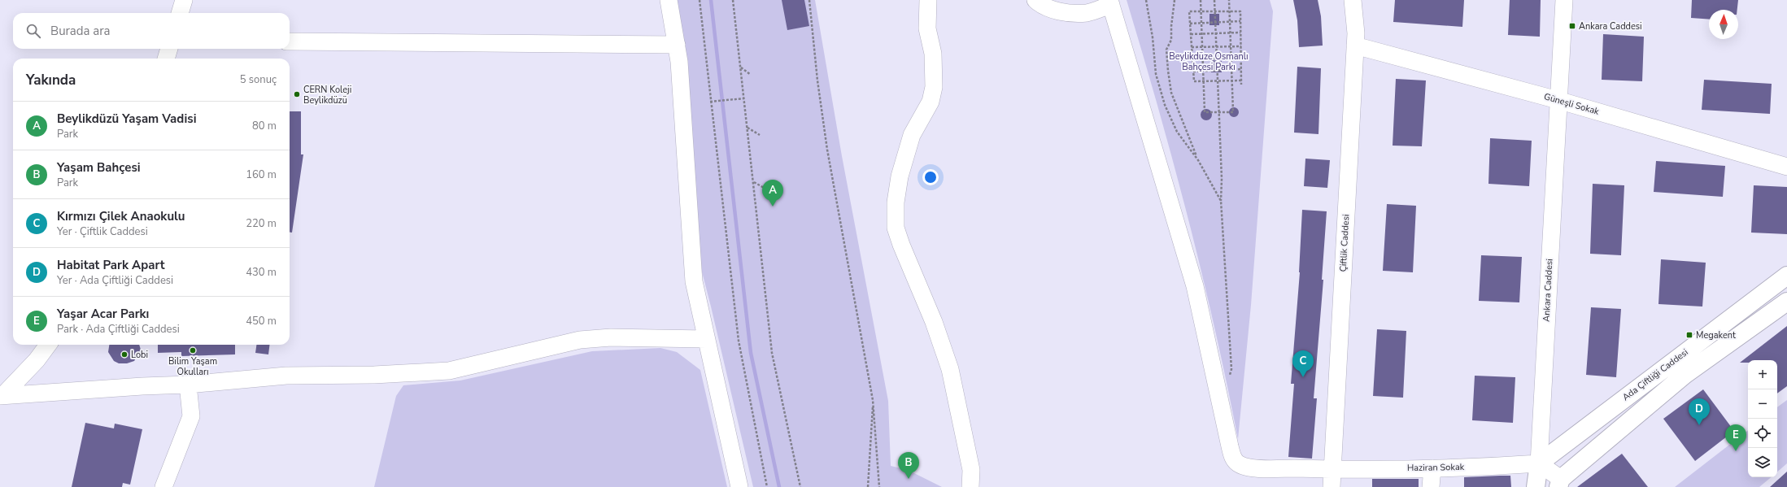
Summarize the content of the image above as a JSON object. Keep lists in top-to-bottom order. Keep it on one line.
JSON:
{"streets":{"main road":["Ada Çiftliği Caddesi"],"street":["Güneşli Sokak","Çiftlik Caddesi","Ankara Caddesi","Haziran Sokak"]},"crossings":[["Güneşli Sokak","Çiftlik Caddesi"],["Güneşli Sokak","Ankara Caddesi"],["Çiftlik Caddesi","Haziran Sokak"],["Ankara Caddesi","Ada Çiftliği Caddesi"],["Ankara Caddesi","Haziran Sokak"],["Ada Çiftliği Caddesi","Haziran Sokak"]],"parks":["Beylikdüze Osmanlı Bahçesi Parkı"],"places":{"transit":["Ankara Caddesi","Megakent"],"other":["CERN Koleji Beylikdüzü","Bilim Yaşam Okulları","Lobi"]},"north":"top","page":{"search":"Burada ara","heading":["Yakında","5 sonuç"],"list":[{"mark":"A","name":"Beylikdüzü Yaşam Vadisi","note":"Park","value":"80 m"},{"mark":"B","name":"Yaşam Bahçesi","note":"Park","value":"160 m"},{"mark":"C","name":"Kırmızı Çilek Anaokulu","note":"Yer · Çiftlik Caddesi","value":"220 m"},{"mark":"D","name":"Habitat Park Apart","note":"Yer · Ada Çiftliği Caddesi","value":"430 m"},{"mark":"E","name":"Yaşar Acar Parkı","note":"Park · Ada Çiftliği Caddesi","value":"450 m"}],"pins":["A","C","D","E","B"],"map_buttons":["+","−"]}}
